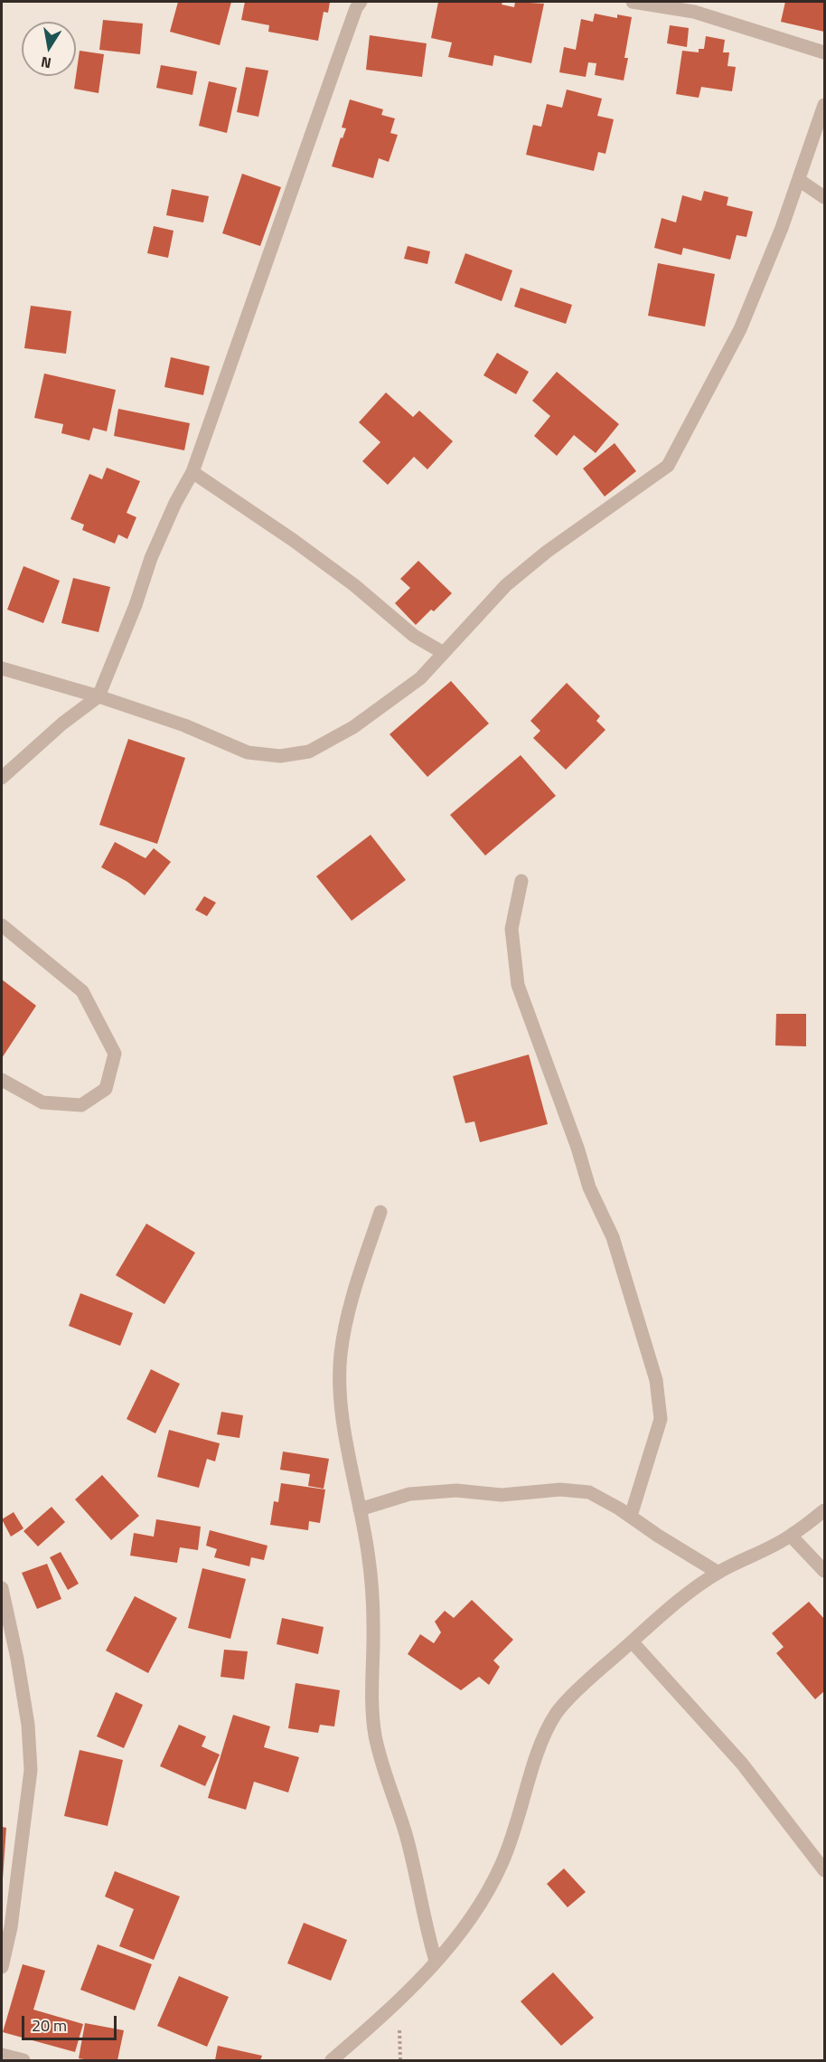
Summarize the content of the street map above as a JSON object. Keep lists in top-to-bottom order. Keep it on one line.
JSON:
{"scale_bar":"20 m","north":"bottom"}
